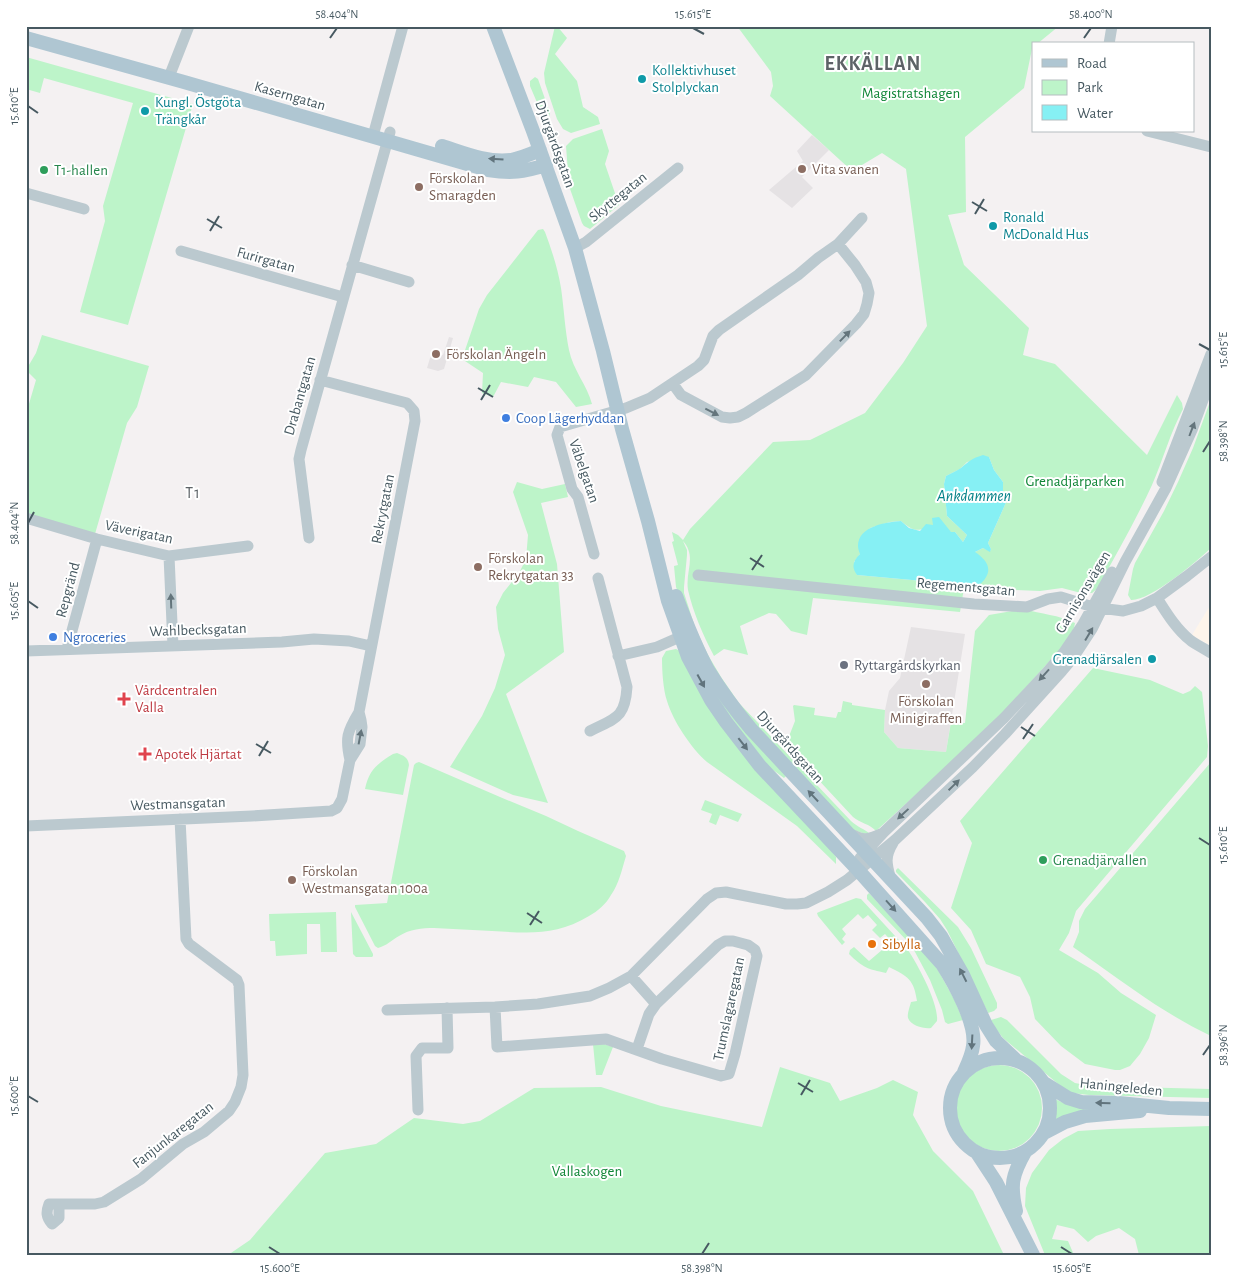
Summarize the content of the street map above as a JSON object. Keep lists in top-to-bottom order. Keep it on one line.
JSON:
{"streets":{"main road":["Kaserngatan","Djurgårdsgatan","Haningeleden"],"street":["Skyttegatan","Furirgatan","Drabantgatan","Väbelgatan","Rekrytgatan","Väverigatan","Regementsgatan","Repgränd","Garnisonsvägen","Wahlbecksgatan","Westmansgatan","Trumslagaregatan","Fanjunkaregatan"]},"crossings":[["Kaserngatan","Djurgårdsgatan"],["Kaserngatan","Drabantgatan"],["Djurgårdsgatan","Skyttegatan"],["Djurgårdsgatan","Väbelgatan"],["Djurgårdsgatan","Garnisonsvägen"],["Djurgårdsgatan","Haningeleden"],["Furirgatan","Drabantgatan"],["Drabantgatan","Rekrytgatan"],["Rekrytgatan","Wahlbecksgatan"],["Rekrytgatan","Westmansgatan"],["Väverigatan","Repgränd"],["Regementsgatan","Garnisonsvägen"],["Repgränd","Wahlbecksgatan"],["Westmansgatan","Fanjunkaregatan"]],"districts":["EKKÄLLAN","T1"],"water":["Ankdammen"],"parks":["Magistratshagen","Grenadjärparken","Vallaskogen"],"places":{"other":["Kollektivhuset Stolplyckan","Kungl. Östgöta Trängkår","Vita svanen","T1-hallen","Förskolan Smaragden","Ronald McDonald Hus","Förskolan Ängeln","Coop Lägerhyddan","Förskolan Rekrytgatan 33","Ngroceries","Grenadjärsalen","Ryttargårdskyrkan","Förskolan Minigiraffen","Grenadjärvallen","Förskolan Westmansgatan 100a","Sibylla"],"health":["Vårdcentralen Valla","Apotek Hjärtat"]},"legend":["Road","Park","Water"],"coordinates":["58.404°N","15.615°E","58.400°N","15.610°E","58.398°N","15.605°E","58.396°N","15.600°E"]}
